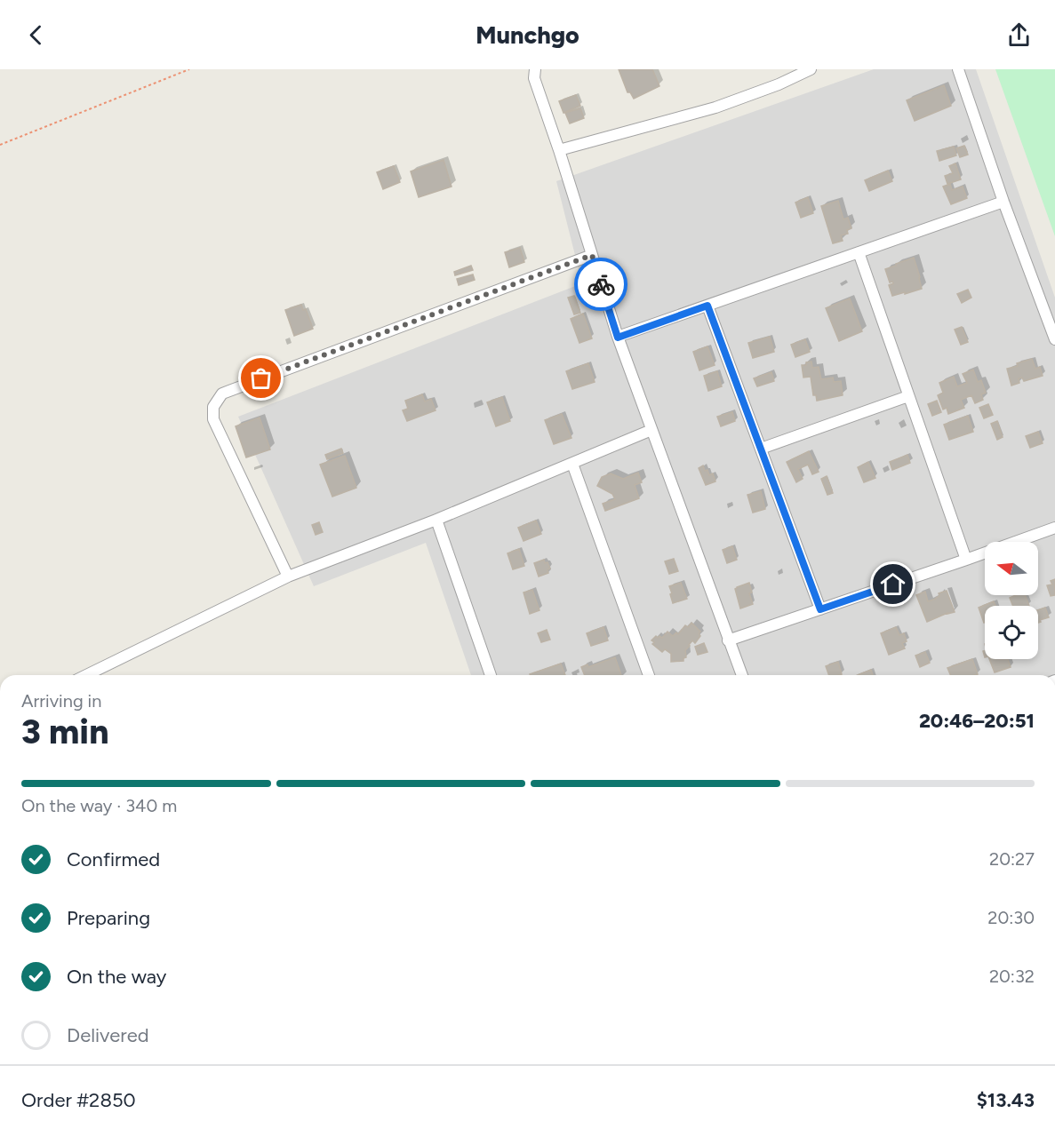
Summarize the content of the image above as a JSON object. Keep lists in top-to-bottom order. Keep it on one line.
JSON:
{"north":"left","page":{"header":"Munchgo","heading":["3 min","Arriving in","20:46–20:51"],"panel":["Order #2850","$13.43"],"bar":"On the way · 340 m","list":[["Confirmed","20:27"],["Preparing","20:30"],["On the way","20:32"],"Delivered"]}}
